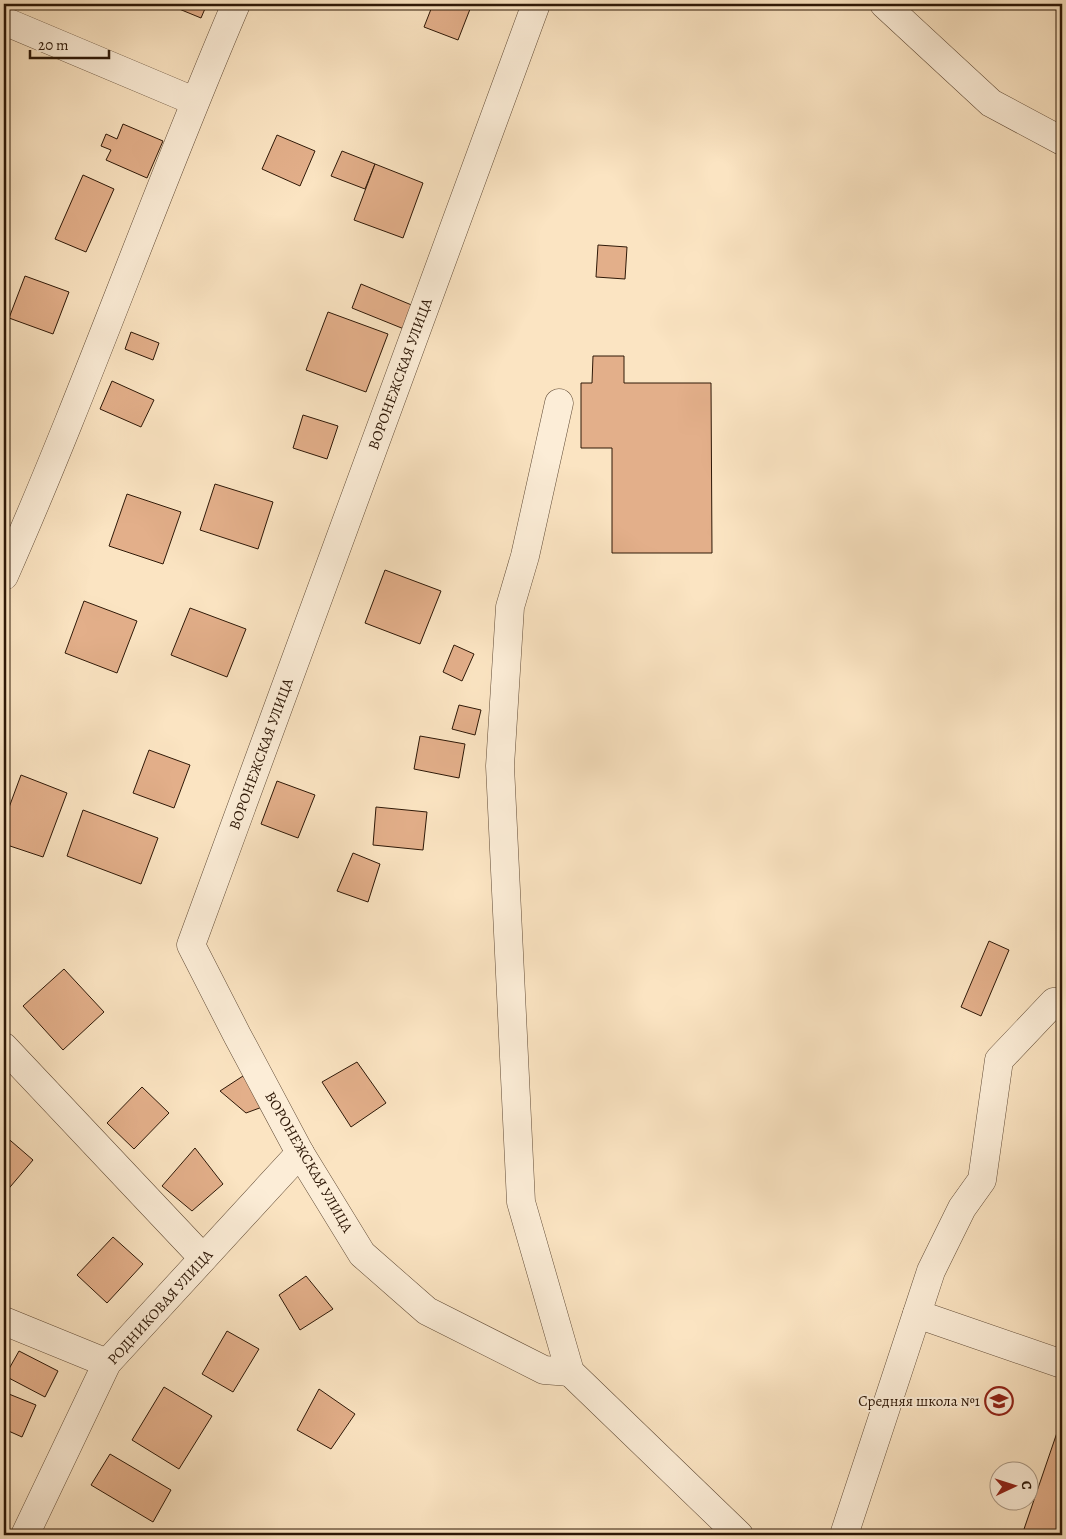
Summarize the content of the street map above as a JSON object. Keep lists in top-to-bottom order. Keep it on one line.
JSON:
{"streets":{"street":["ВОРОНЕЖСКАЯ УЛИЦА","РОДНИКОВАЯ УЛИЦА"]},"crossings":[["ВОРОНЕЖСКАЯ УЛИЦА","РОДНИКОВАЯ УЛИЦА"]],"places":{"school or university":["Средняя школа №1"]},"scale_bar":"20 m","north":"right"}
